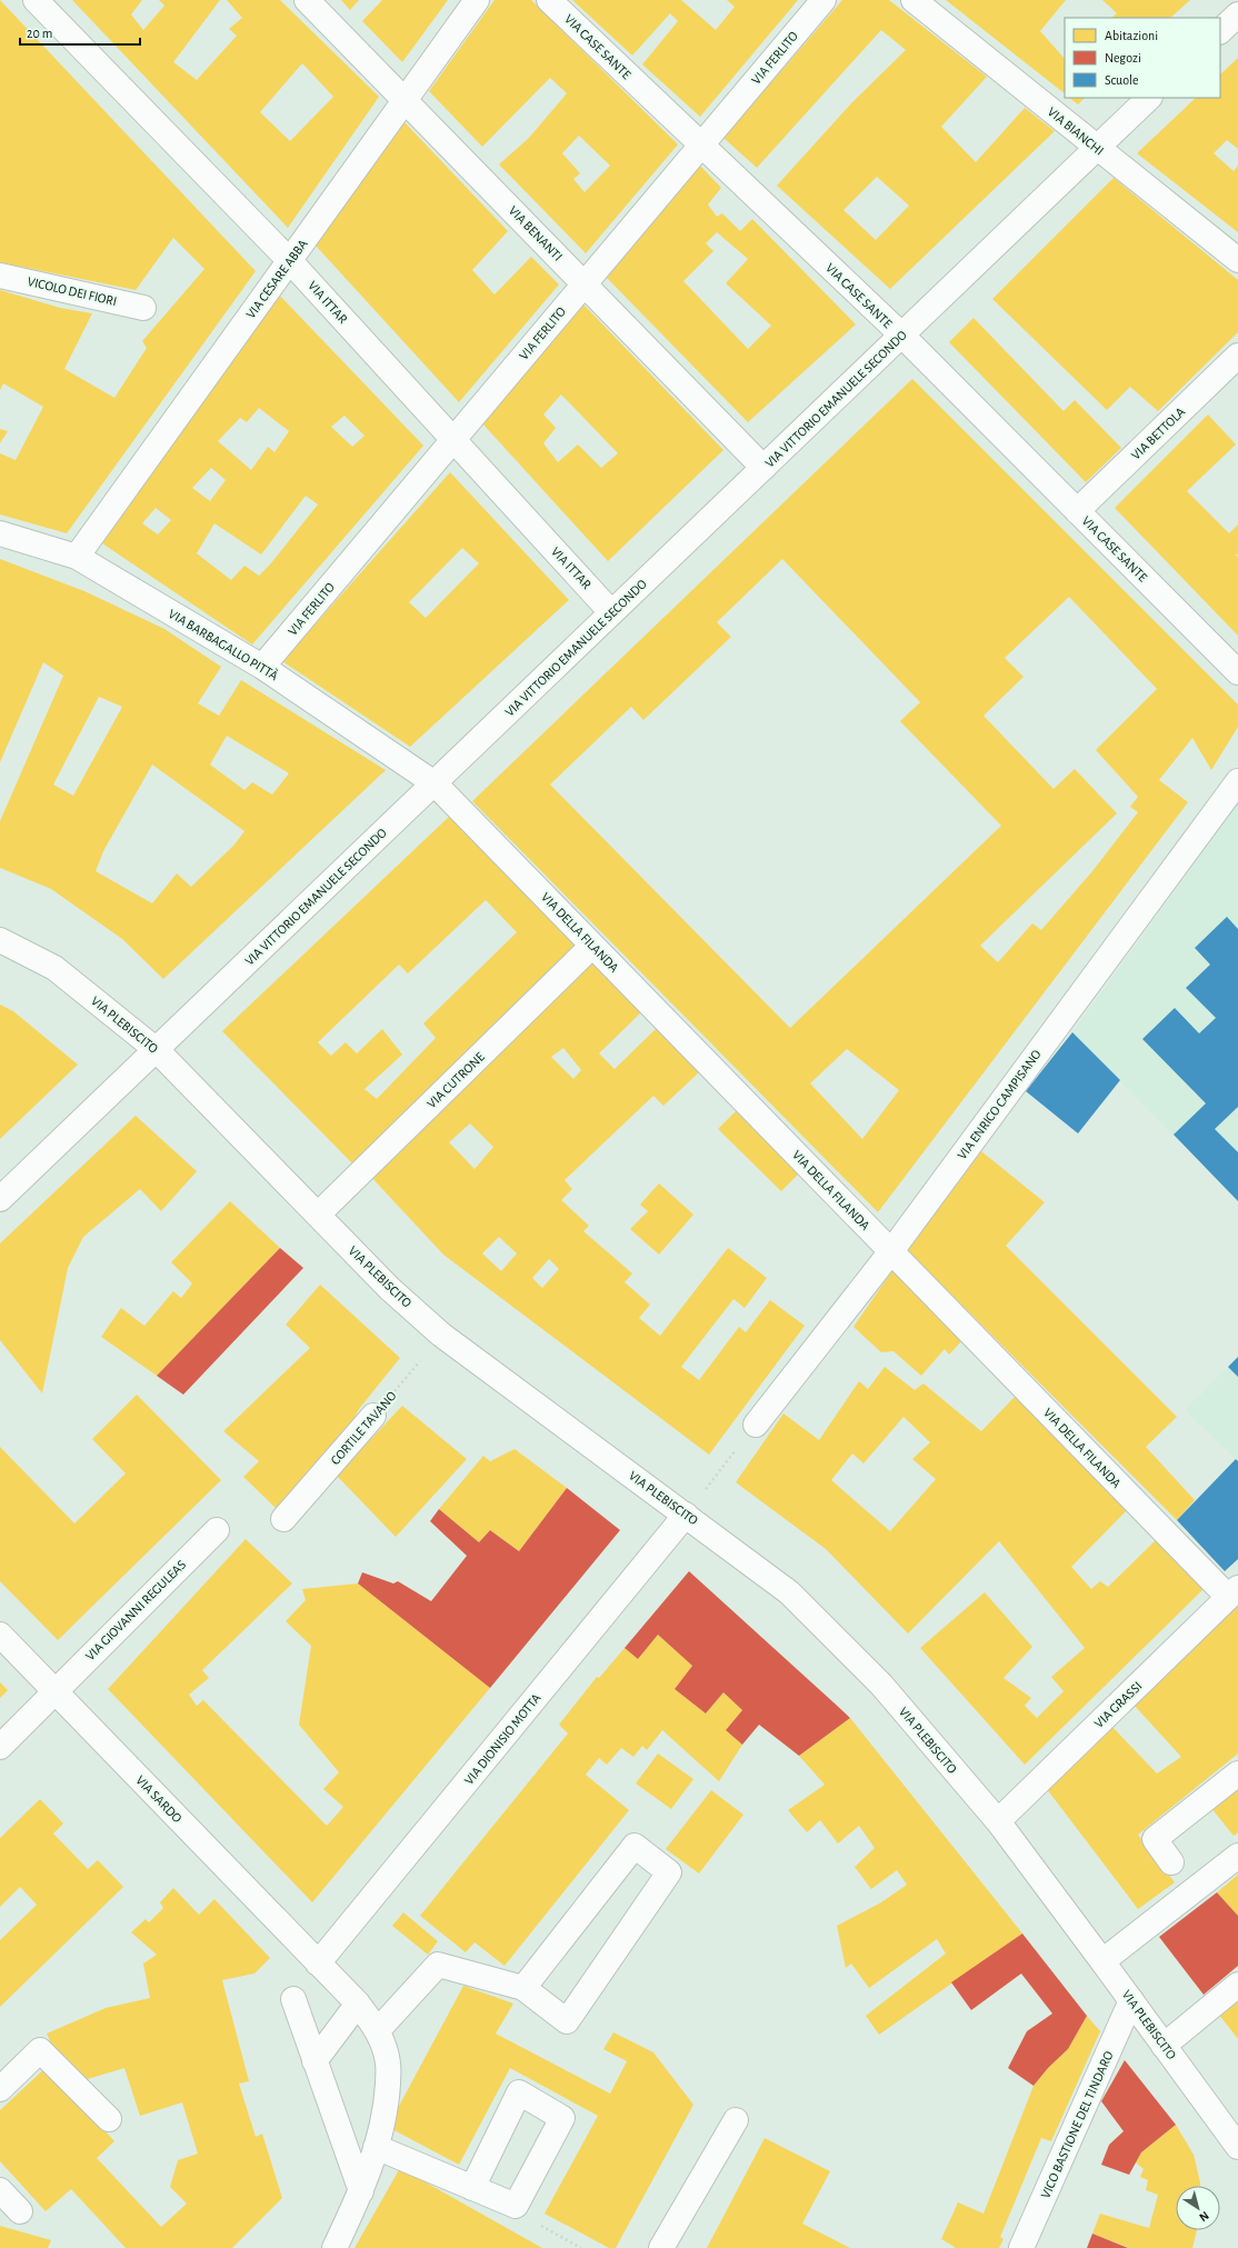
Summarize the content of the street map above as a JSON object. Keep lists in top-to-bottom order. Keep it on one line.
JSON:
{"streets":{"street":["VIA CASE SANTE","VIA FERLITO","VIA BIANCHI","VIA BENANTI","VIA CESARE ABBA","VICOLO DEI FIORI","VIA ITTAR","VIA VITTORIO EMANUELE SECONDO","VIA BETTOLA","VIA BARBAGALLO PITTÀ","VIA DELLA FILANDA","VIA PLEBISCITO","VIA CUTRONE","VIA ENRICO CAMPISANO","CORTILE TAVANO","VIA GIOVANNI REGULEAS","VIA GRASSI","VIA DIONISIO MOTTA","VIA SARDO","VICO BASTIONE DEL TINDARO"]},"crossings":[["VIA CASE SANTE","VIA FERLITO"],["VIA CASE SANTE","VIA VITTORIO EMANUELE SECONDO"],["VIA CASE SANTE","VIA BETTOLA"],["VIA FERLITO","VIA BENANTI"],["VIA FERLITO","VIA ITTAR"],["VIA FERLITO","VIA BARBAGALLO PITTÀ"],["VIA BIANCHI","VIA VITTORIO EMANUELE SECONDO"],["VIA BENANTI","VIA CESARE ABBA"],["VIA BENANTI","VIA VITTORIO EMANUELE SECONDO"],["VIA CESARE ABBA","VIA ITTAR"],["VIA CESARE ABBA","VIA BARBAGALLO PITTÀ"],["VIA ITTAR","VIA VITTORIO EMANUELE SECONDO"],["VIA VITTORIO EMANUELE SECONDO","VIA BARBAGALLO PITTÀ"],["VIA VITTORIO EMANUELE SECONDO","VIA DELLA FILANDA"],["VIA VITTORIO EMANUELE SECONDO","VIA PLEBISCITO"],["VIA BARBAGALLO PITTÀ","VIA DELLA FILANDA"],["VIA DELLA FILANDA","VIA CUTRONE"],["VIA DELLA FILANDA","VIA ENRICO CAMPISANO"],["VIA DELLA FILANDA","VIA GRASSI"],["VIA PLEBISCITO","VIA CUTRONE"],["VIA PLEBISCITO","CORTILE TAVANO"],["VIA PLEBISCITO","VIA GRASSI"],["VIA PLEBISCITO","VIA DIONISIO MOTTA"],["VIA PLEBISCITO","VICO BASTIONE DEL TINDARO"],["VIA GIOVANNI REGULEAS","VIA SARDO"],["VIA DIONISIO MOTTA","VIA SARDO"]],"legend":["Abitazioni","Negozi","Scuole"],"scale_bar":"20 m","north":"bottom right"}
